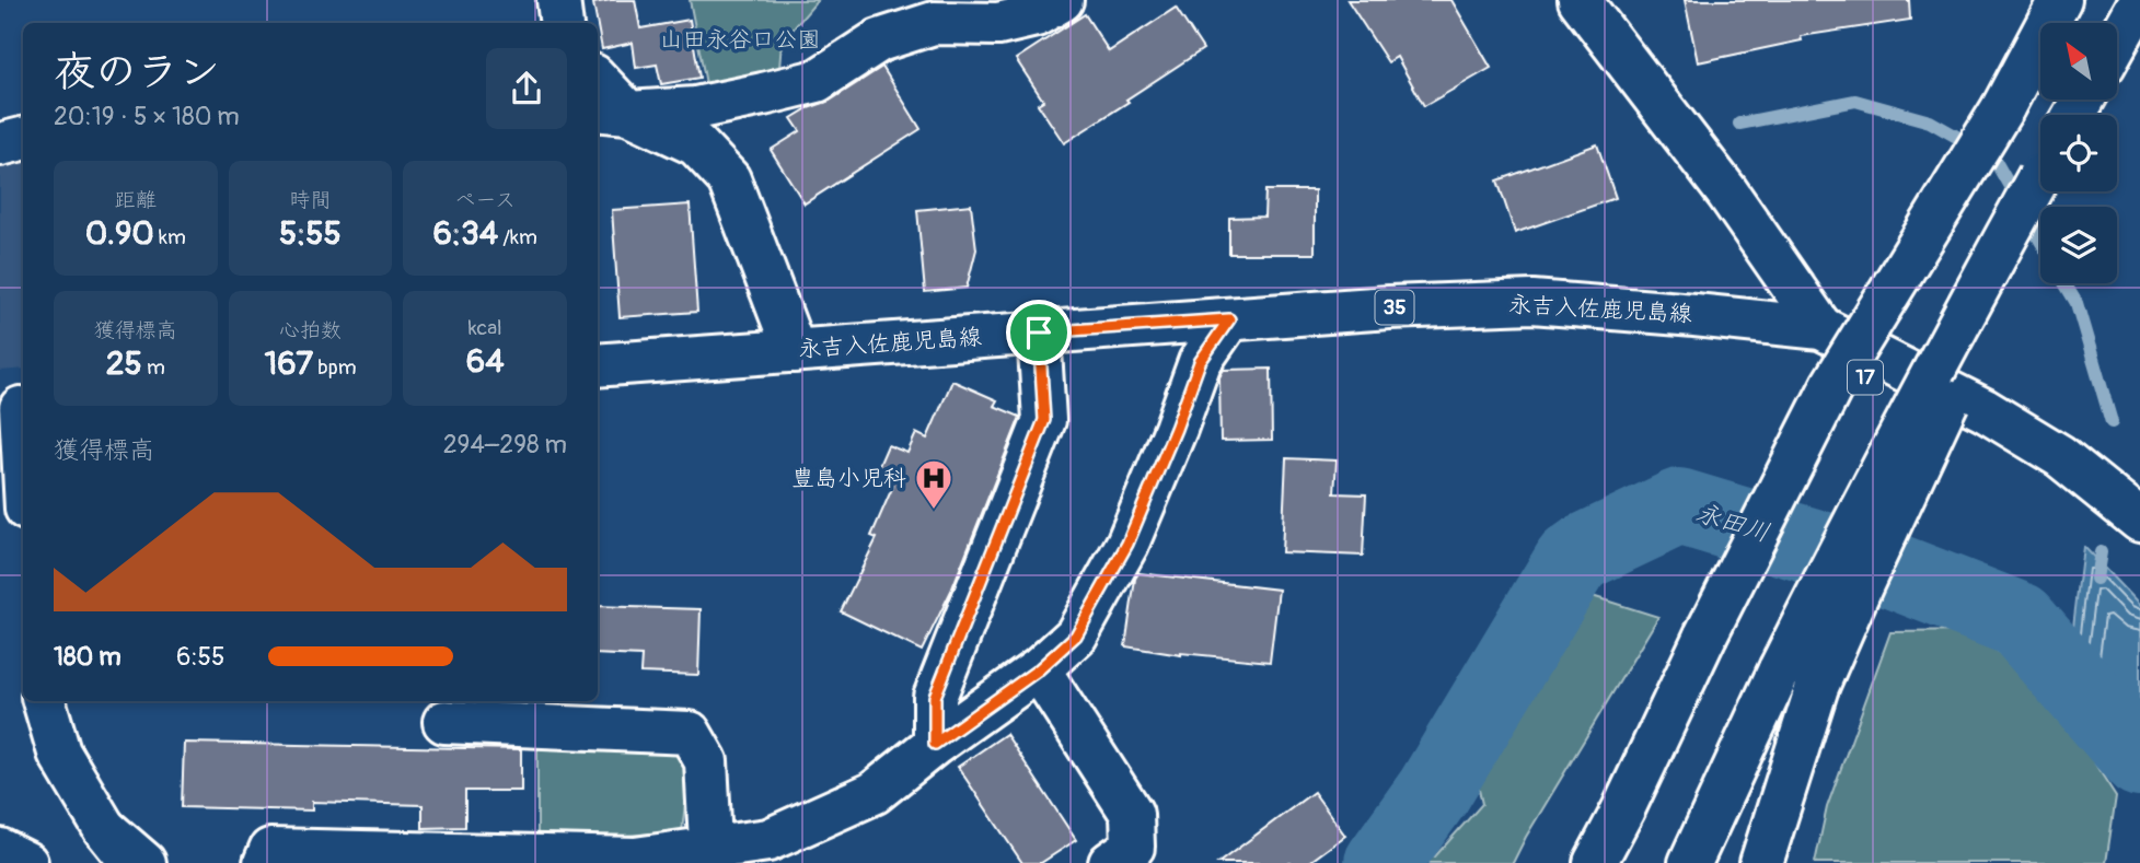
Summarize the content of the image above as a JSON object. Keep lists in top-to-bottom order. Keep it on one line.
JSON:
{"streets":{"main road":["35","永吉入佐鹿児島線","17"]},"water":["永田川"],"parks":["山田永谷口公園"],"places":{"hospital":["豊島小児科"]},"north":"top left","page":{"heading":["夜のラン","20:19 · 5 × 180 m"],"stats":[["距離","0.90 km"],["時間","5:55"],["ペース","6:34 /km"],["獲得標高","25 m"],["心拍数","167 bpm"],["kcal","64"]],"chart":["獲得標高","294–298 m"],"list":[{"name":"180 m","note":"6:55"}]}}
